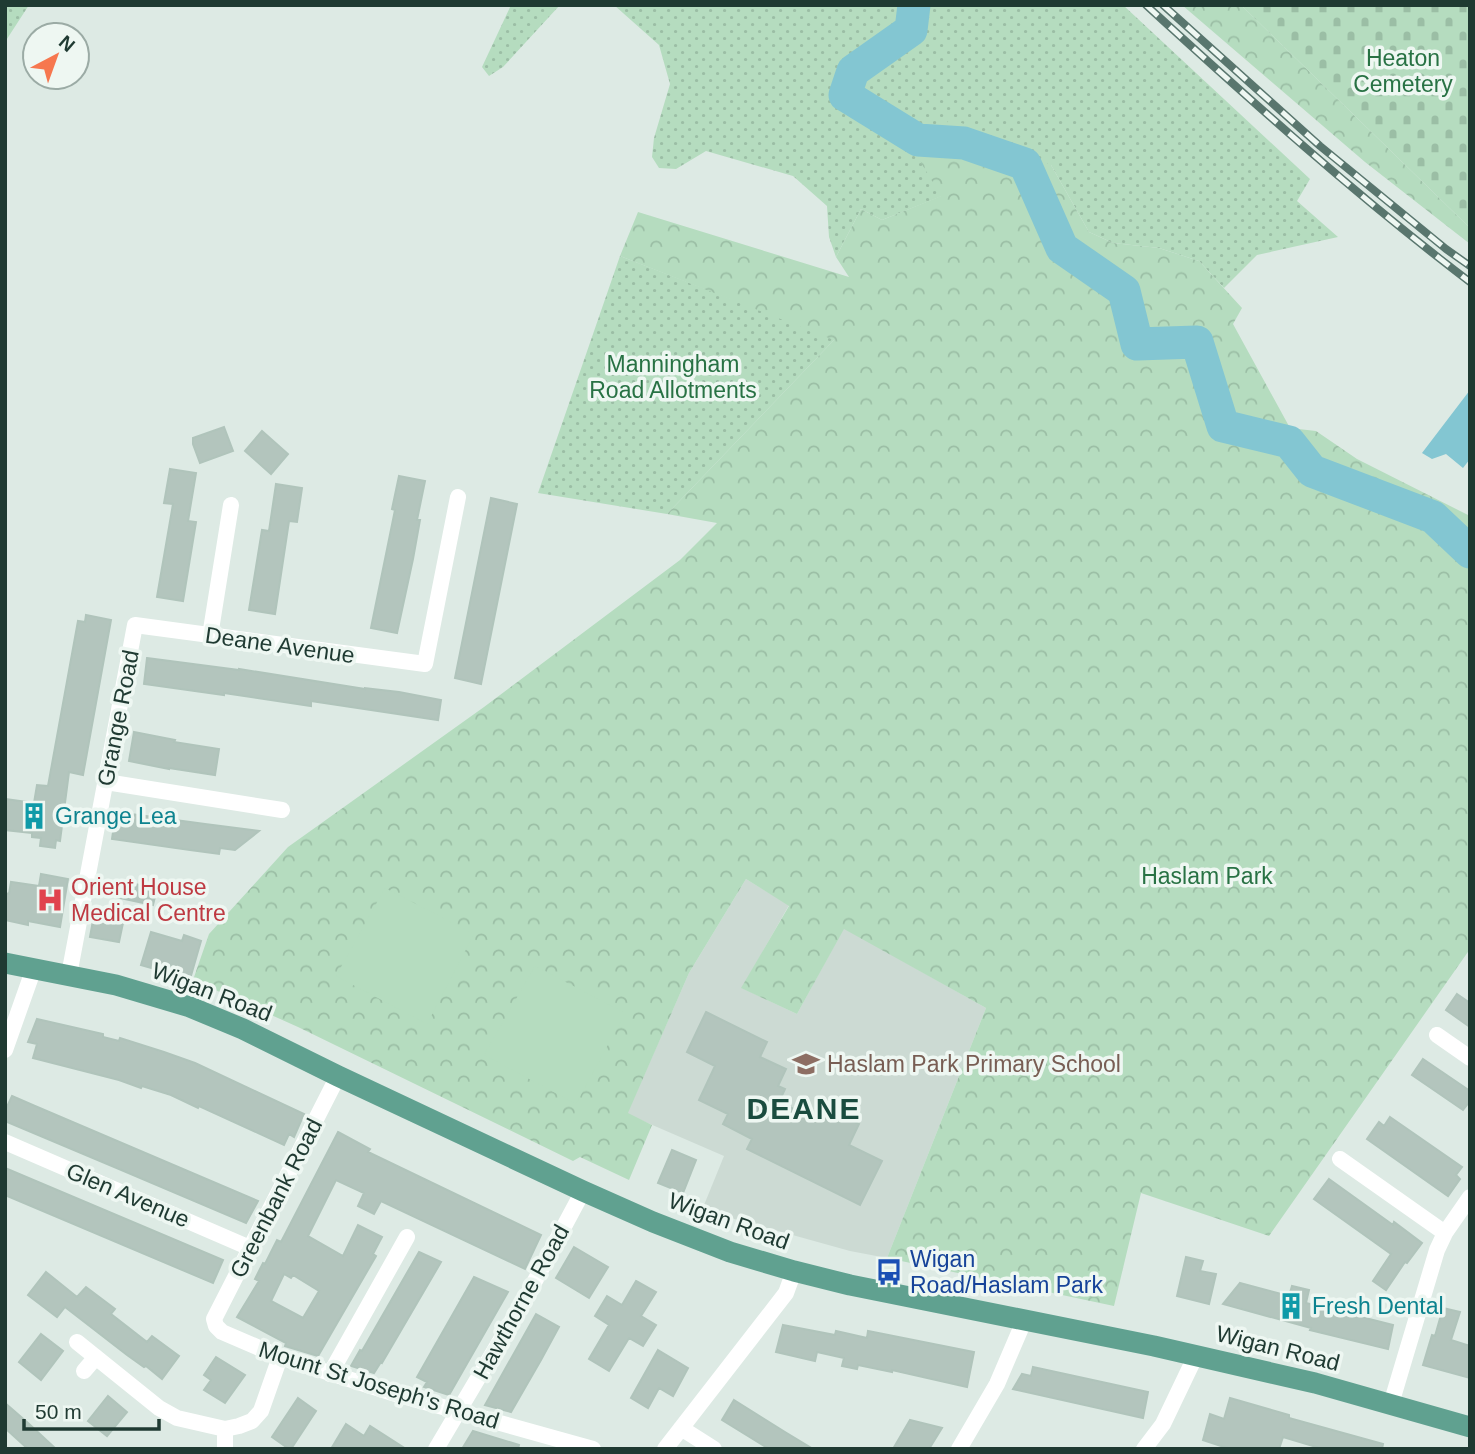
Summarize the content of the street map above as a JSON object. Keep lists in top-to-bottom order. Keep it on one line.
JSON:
{"streets":{"main road":["Wigan Road"],"street":["Deane Avenue","Grange Road","Glen Avenue","Greenbank Road","Hawthorne Road","Mount St Joseph's Road"]},"crossings":[["Deane Avenue","Grange Road"],["Grange Road","Wigan Road"],["Wigan Road","Greenbank Road"],["Wigan Road","Hawthorne Road"],["Glen Avenue","Greenbank Road"],["Greenbank Road","Mount St Joseph's Road"],["Hawthorne Road","Mount St Joseph's Road"]],"districts":["DEANE"],"parks":["Heaton Cemetery","Manningham Road Allotments","Haslam Park"],"places":{"building":["Grange Lea","Fresh Dental"],"hospital":["Orient House Medical Centre"],"school or university":["Haslam Park Primary School"],"bus stop":["Wigan Road/Haslam Park"]},"scale_bar":"50 m","north":"top right"}
